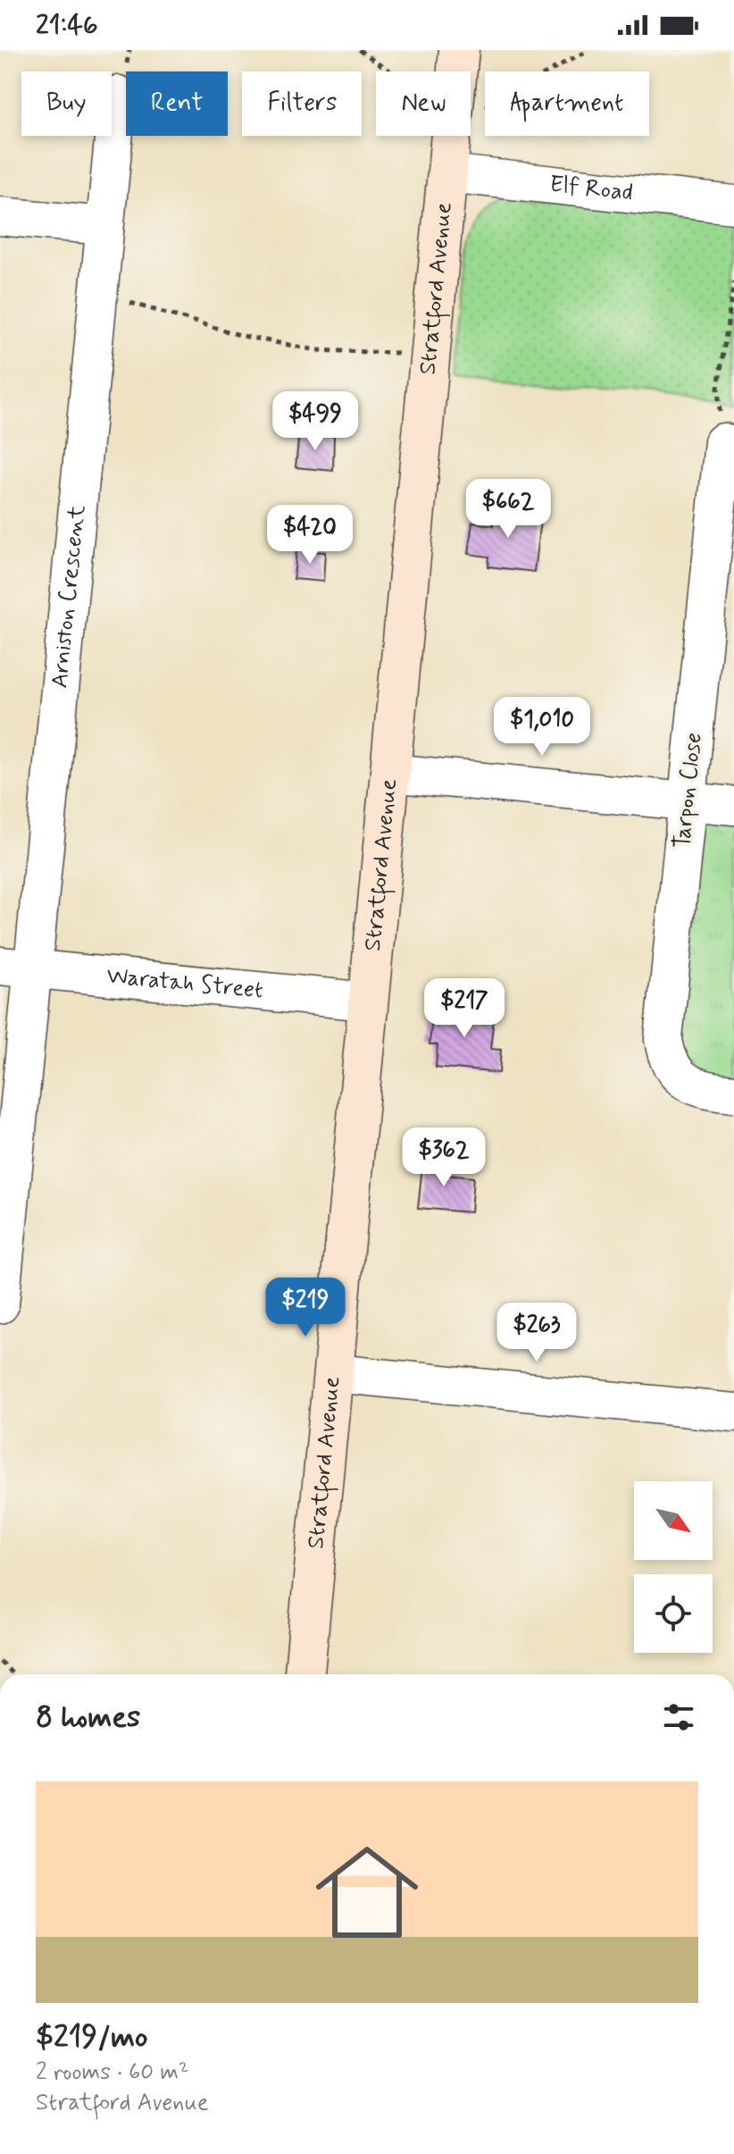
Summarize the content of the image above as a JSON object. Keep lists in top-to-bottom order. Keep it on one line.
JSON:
{"streets":{"street":["Elf Road","Stratford Avenue","Arniston Crescent","Tarpon Close","Waratah Street"]},"crossings":[["Elf Road","Stratford Avenue"],["Stratford Avenue","Waratah Street"],["Arniston Crescent","Waratah Street"]],"north":"bottom right","page":{"status":"21:46","chip":["Buy","Rent","Filters","New","Apartment"],"price":["$499","$662","$420","$1,010","$217","$362","$219","$263"],"heading":"8 homes","list":[{"name":"$219/mo","note":"2 rooms · 60 m² · Stratford Avenue"}]}}
